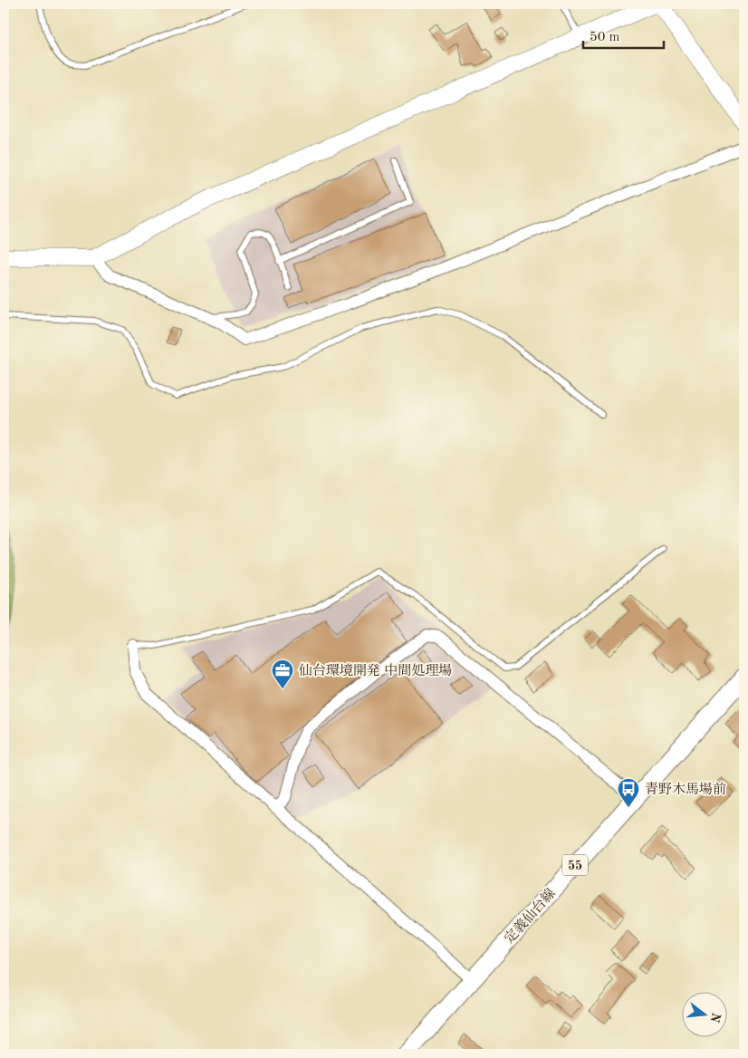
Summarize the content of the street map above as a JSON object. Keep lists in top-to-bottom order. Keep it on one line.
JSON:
{"streets":{"main road":["55","定義仙台線"]},"places":{"office":["仙台環境開発 中間処理場"],"bus stop":["青野木馬場前"]},"scale_bar":"50 m","north":"right"}
